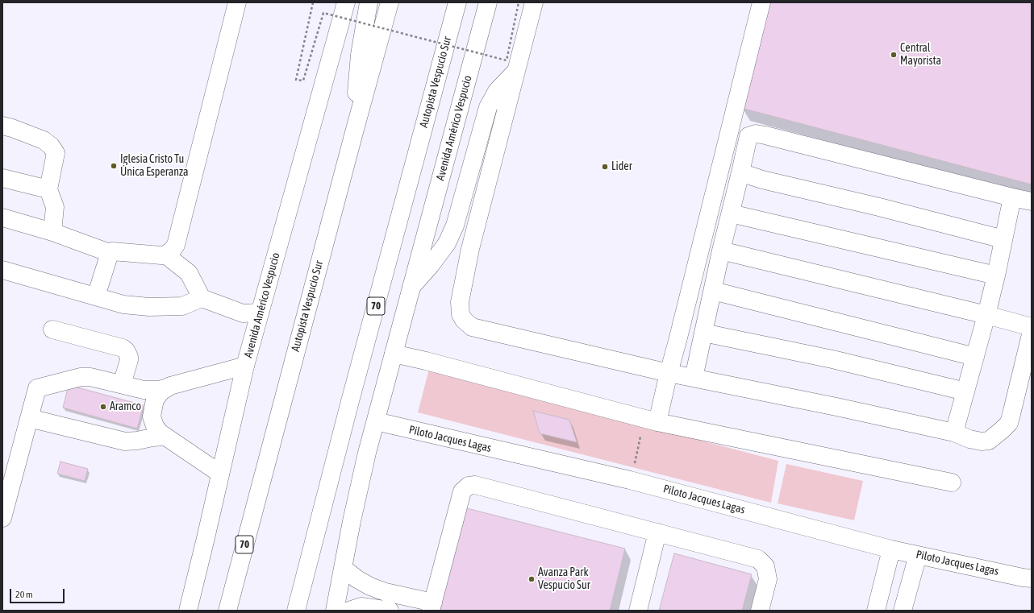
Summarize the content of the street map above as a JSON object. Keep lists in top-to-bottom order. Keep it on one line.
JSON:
{"streets":{"main road":["Autopista Vespucio Sur","Avenida Américo Vespucio","70","Piloto Jacques Lagas"]},"crossings":[["Avenida Américo Vespucio","Piloto Jacques Lagas"]],"places":["Central Mayorista","Iglesia Cristo Tu Única Esperanza","Lider","Aramco","Avanza Park Vespucio Sur"],"scale_bar":"20 m"}
